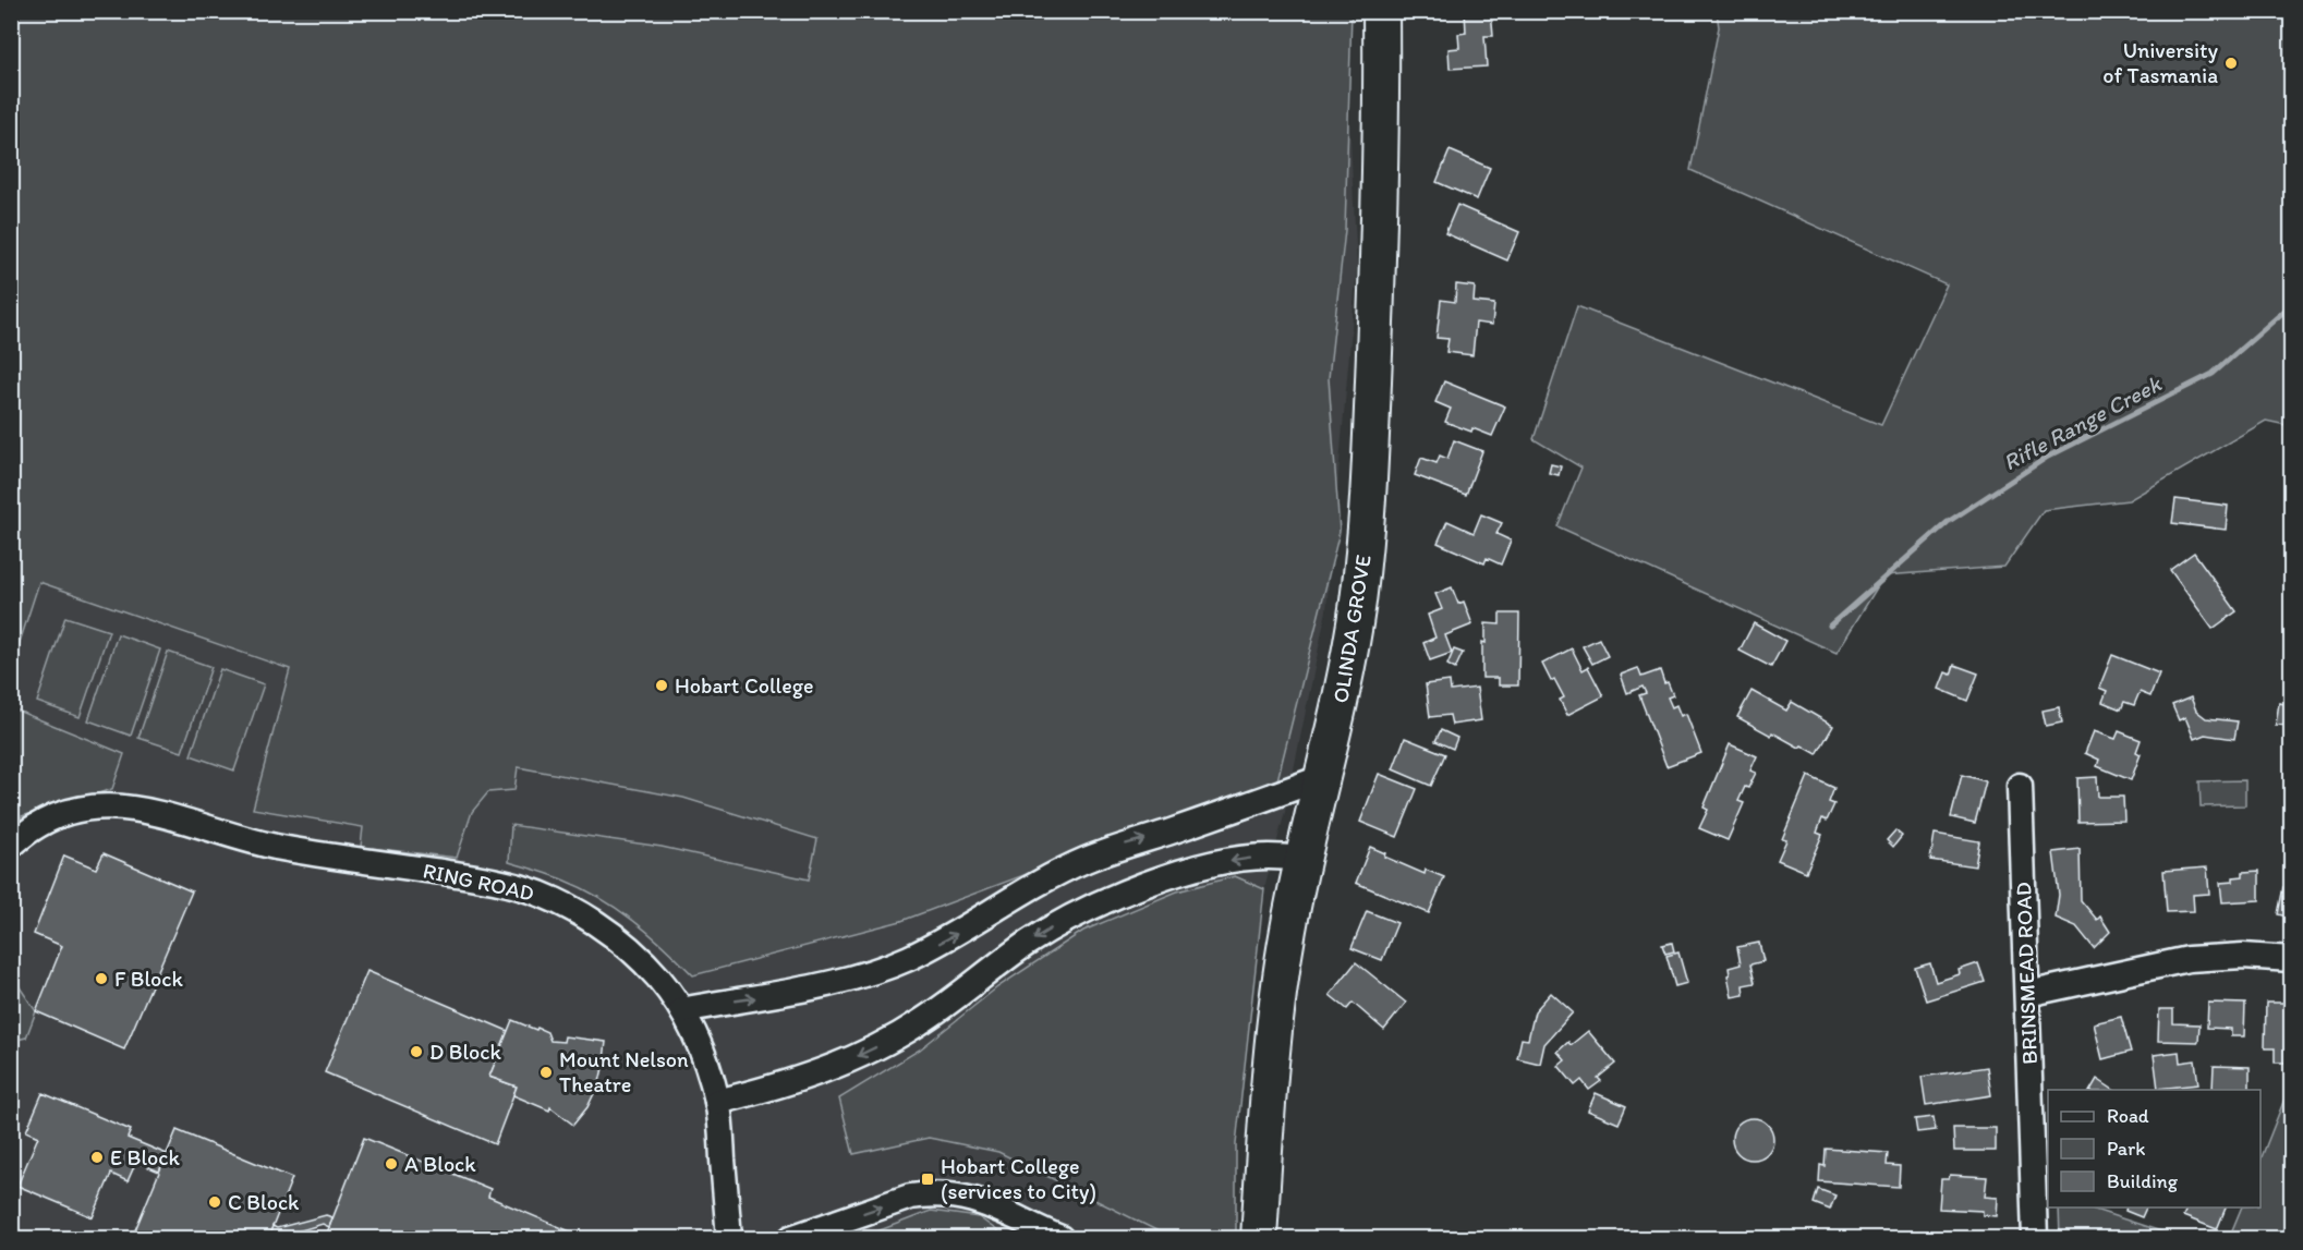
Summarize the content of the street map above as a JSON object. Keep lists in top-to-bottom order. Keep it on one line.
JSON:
{"streets":{"main road":["OLINDA GROVE"],"street":["RING ROAD","BRINSMEAD ROAD"]},"water":["Rifle Range Creek"],"places":{"other":["University of Tasmania","Hobart College","F Block","D Block","Mount Nelson Theatre","E Block","A Block","C Block"],"transit":["Hobart College (services to City)"]},"legend":["Road","Park","Building"]}
